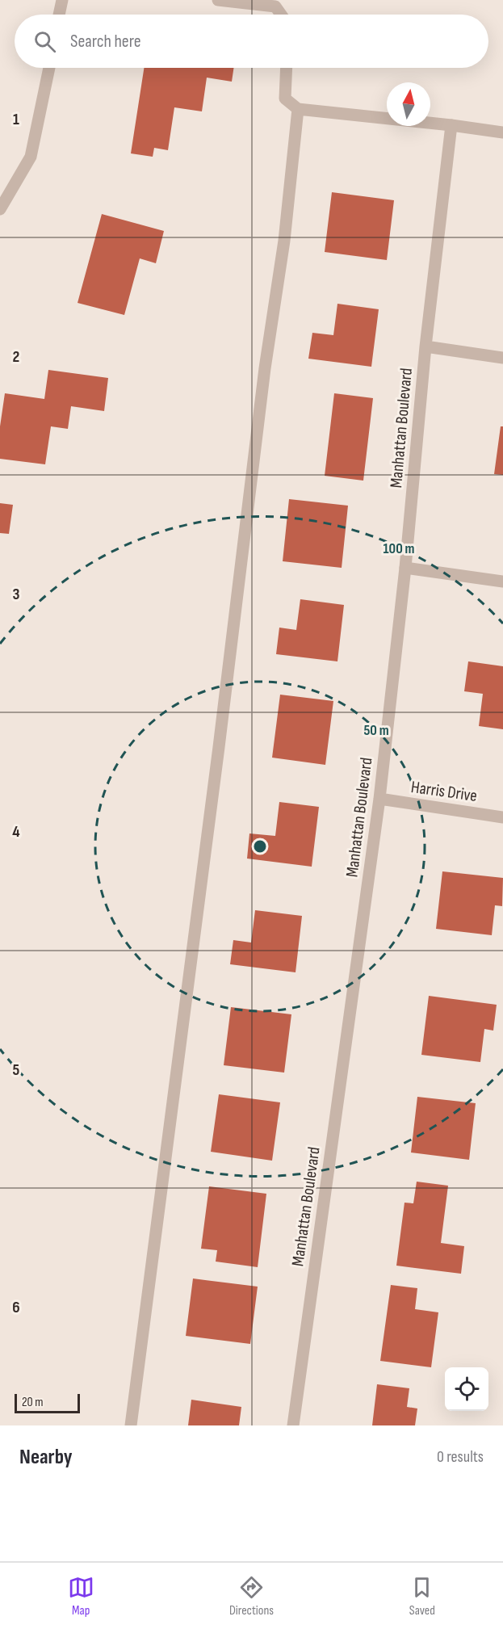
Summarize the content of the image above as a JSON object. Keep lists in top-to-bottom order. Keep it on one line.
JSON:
{"streets":{"street":["Manhattan Boulevard","Harris Drive"]},"crossings":[["Manhattan Boulevard","Harris Drive"]],"scale_bar":"20 m","north":"top","page":{"search":"Search here","scale":"20 m","heading":["Nearby","0 results"],"nav":["Map","Directions","Saved"]},"grid":{"rows":["1","2","3","4","5","6"]},"rings":["100 m","50 m"]}
